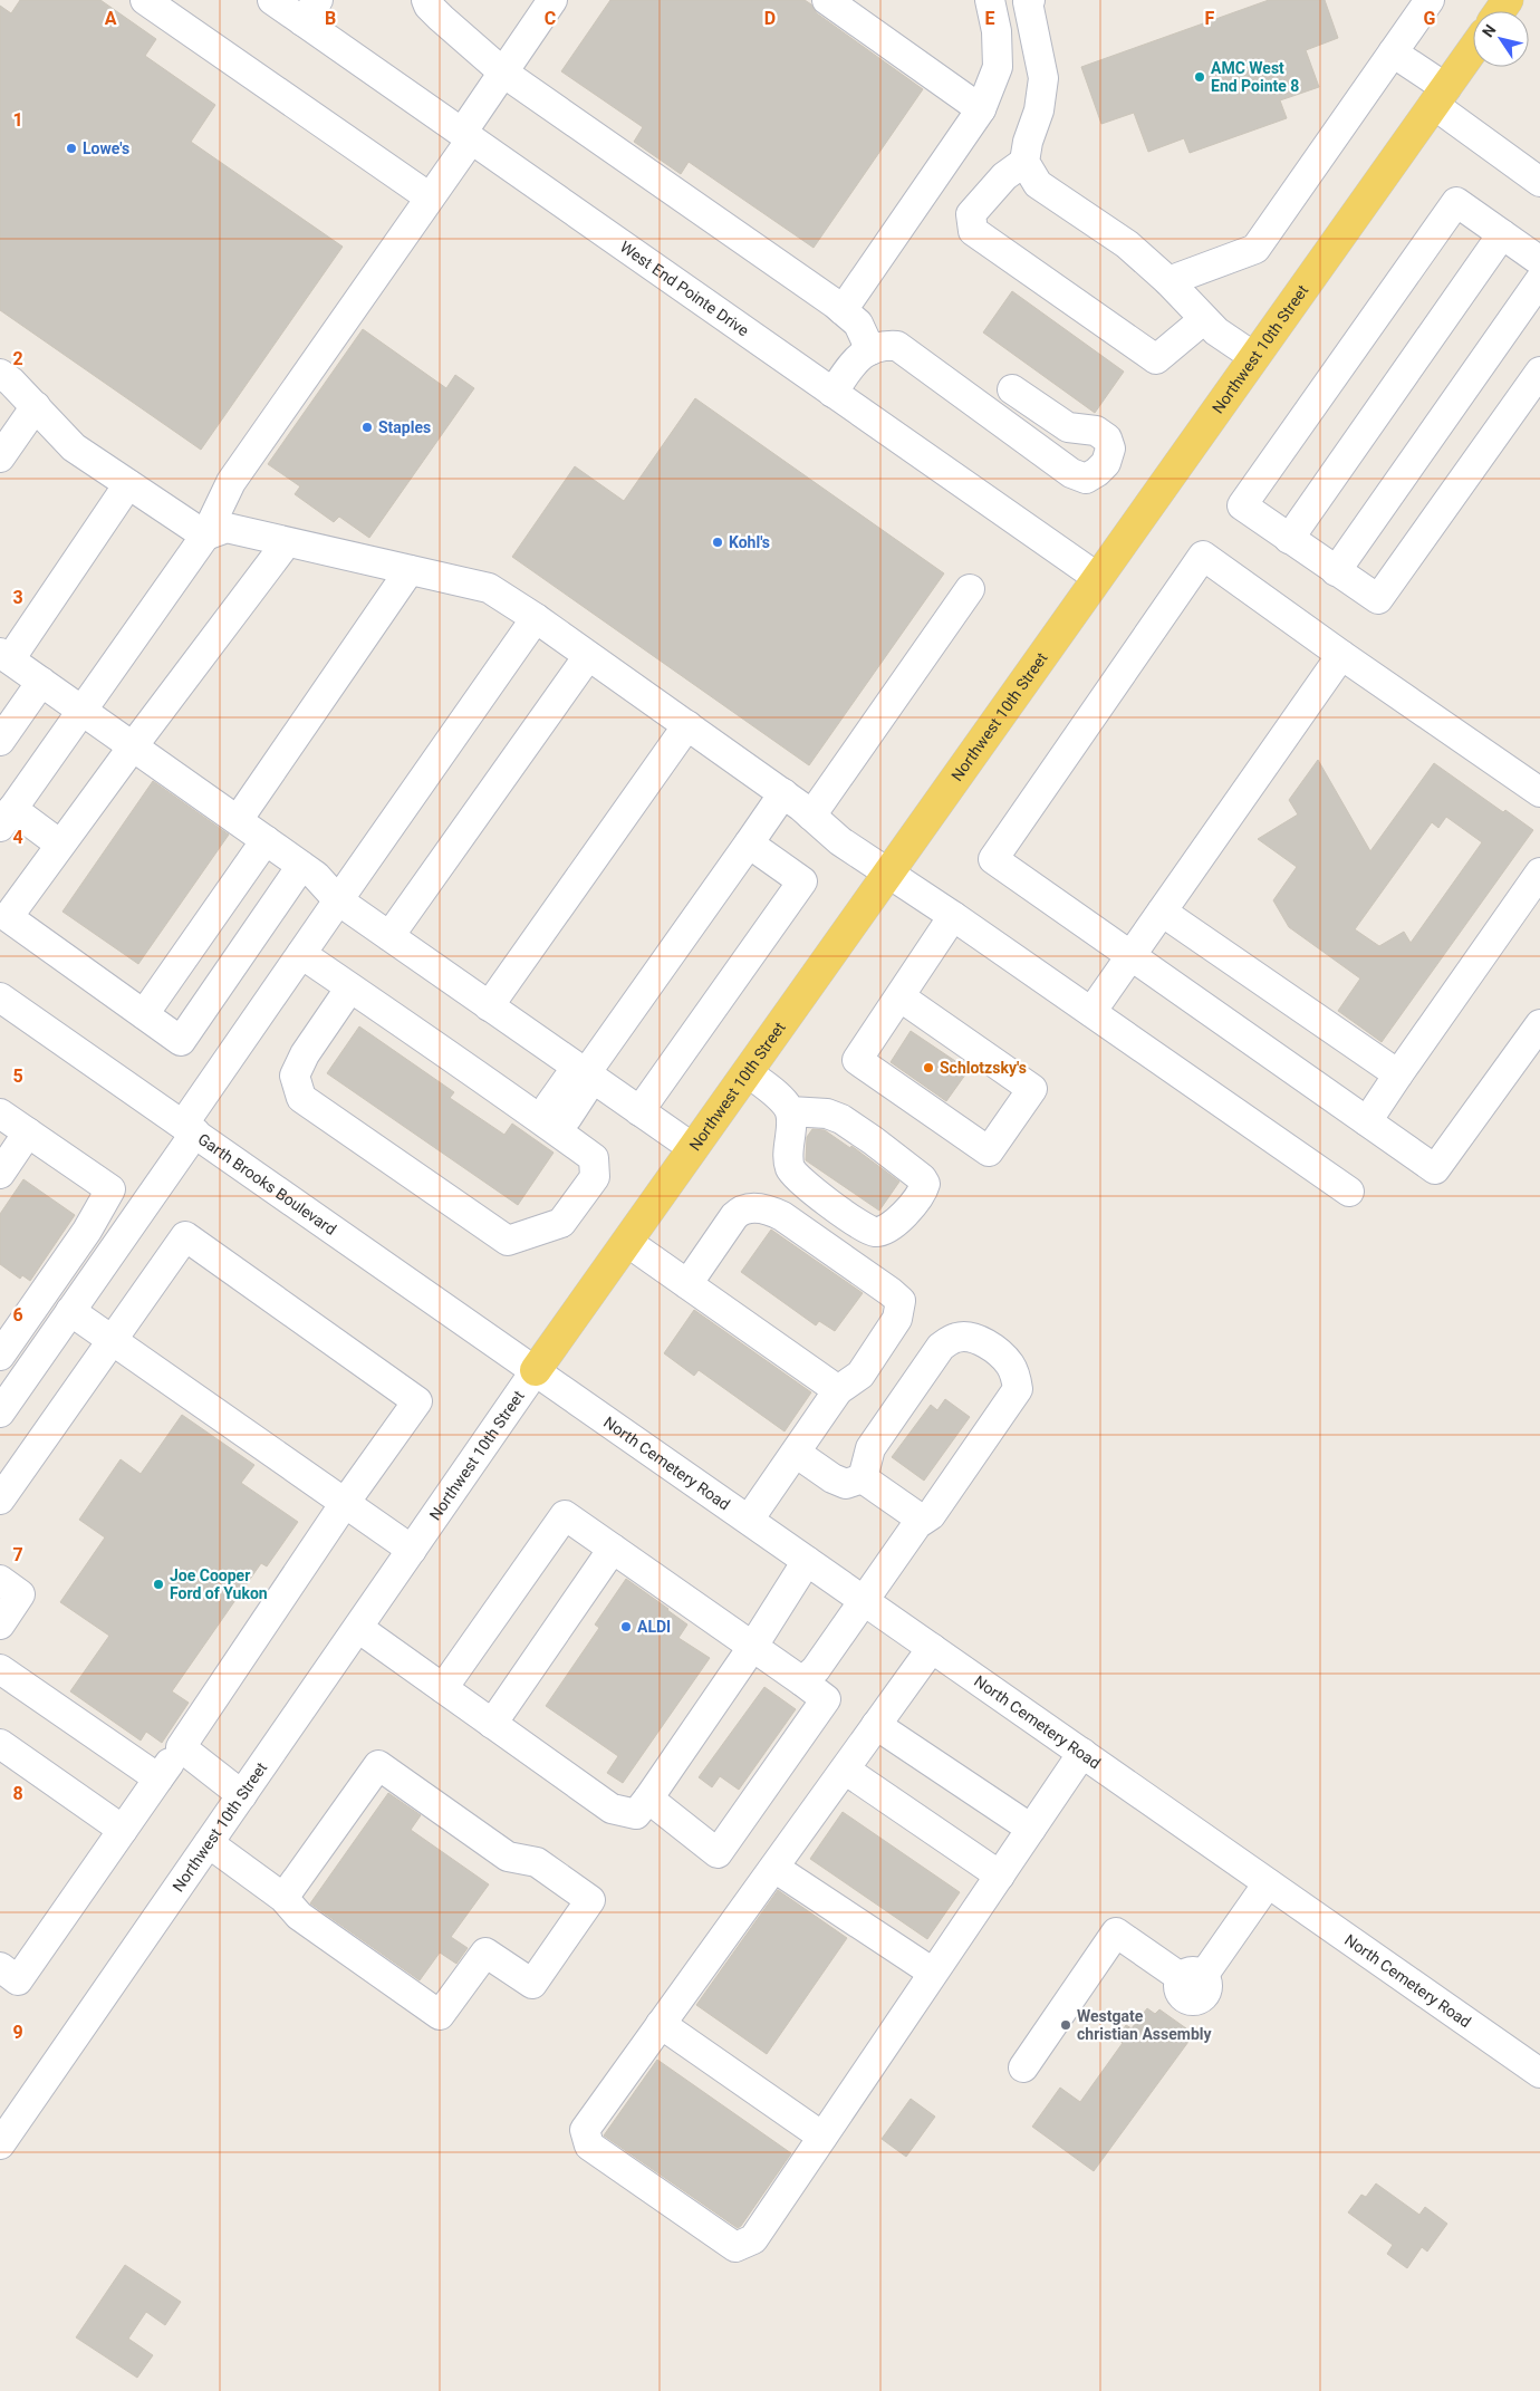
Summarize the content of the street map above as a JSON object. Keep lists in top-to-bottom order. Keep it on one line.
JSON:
{"streets":{"main road":["Northwest 10th Street"],"street":["West End Pointe Drive","Garth Brooks Boulevard","North Cemetery Road"]},"crossings":[["West End Pointe Drive","Northwest 10th Street"],["Northwest 10th Street","Garth Brooks Boulevard"],["Northwest 10th Street","North Cemetery Road"],["Garth Brooks Boulevard","North Cemetery Road"]],"places":["AMC West End Pointe 8","Lowe's","Staples","Kohl's","Schlotzsky's","Joe Cooper Ford of Yukon","ALDI","Westgate christian Assembly"],"north":"top left","grid":{"columns":["A","B","C","D","E","F","G"],"rows":["1","2","3","4","5","6","7","8","9"]}}
